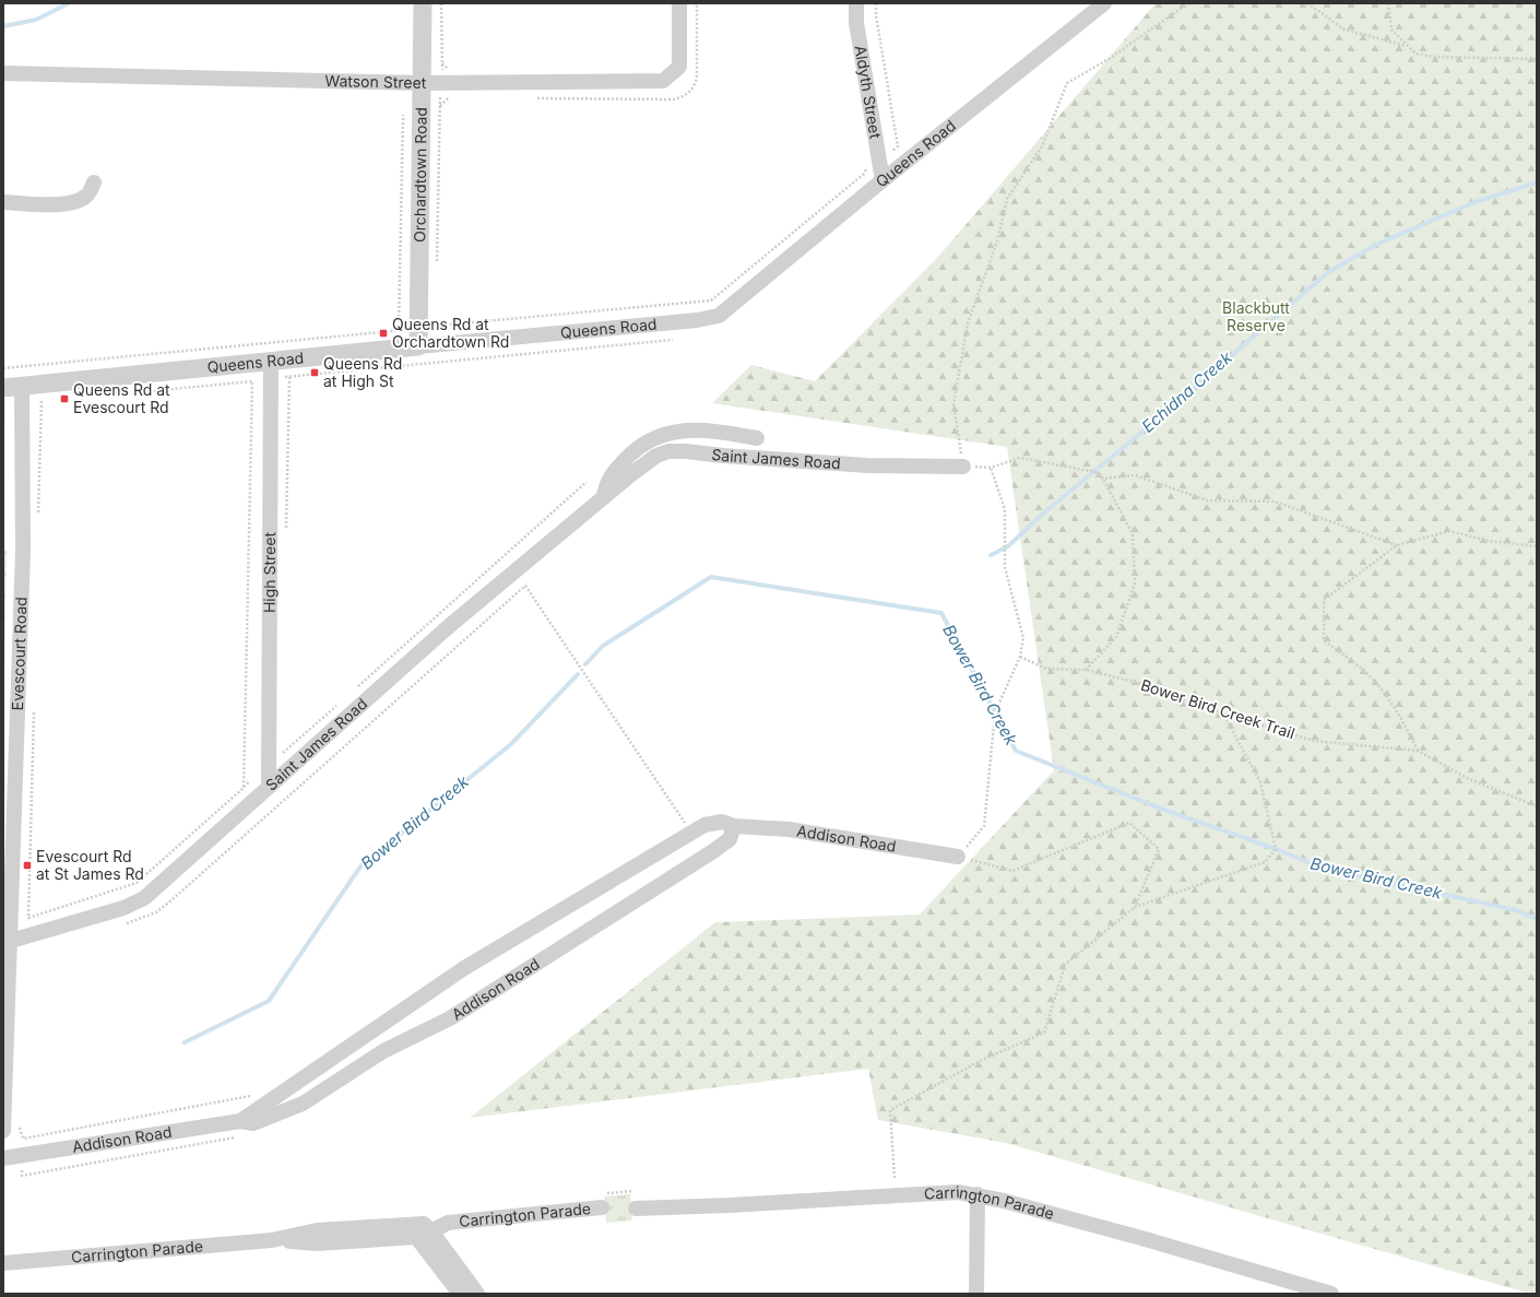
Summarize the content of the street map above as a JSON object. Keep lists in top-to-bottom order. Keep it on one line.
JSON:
{"streets":{"street":["Watson Street","Aldyth Street","Queens Road","Orchardtown Road","Saint James Road","High Street","Evescourt Road","Addison Road","Carrington Parade"],"path":["Bower Bird Creek Trail"]},"crossings":[["Watson Street","Orchardtown Road"],["Aldyth Street","Queens Road"],["Queens Road","Orchardtown Road"],["Queens Road","High Street"],["Queens Road","Evescourt Road"],["Saint James Road","High Street"],["Saint James Road","Evescourt Road"]],"water":["Echidna Creek","Bower Bird Creek"],"parks":["Blackbutt Reserve"],"places":{"transit":["Queens Rd at Orchardtown Rd","Queens Rd at High St","Queens Rd at Evescourt Rd","Evescourt Rd at St James Rd"]}}
